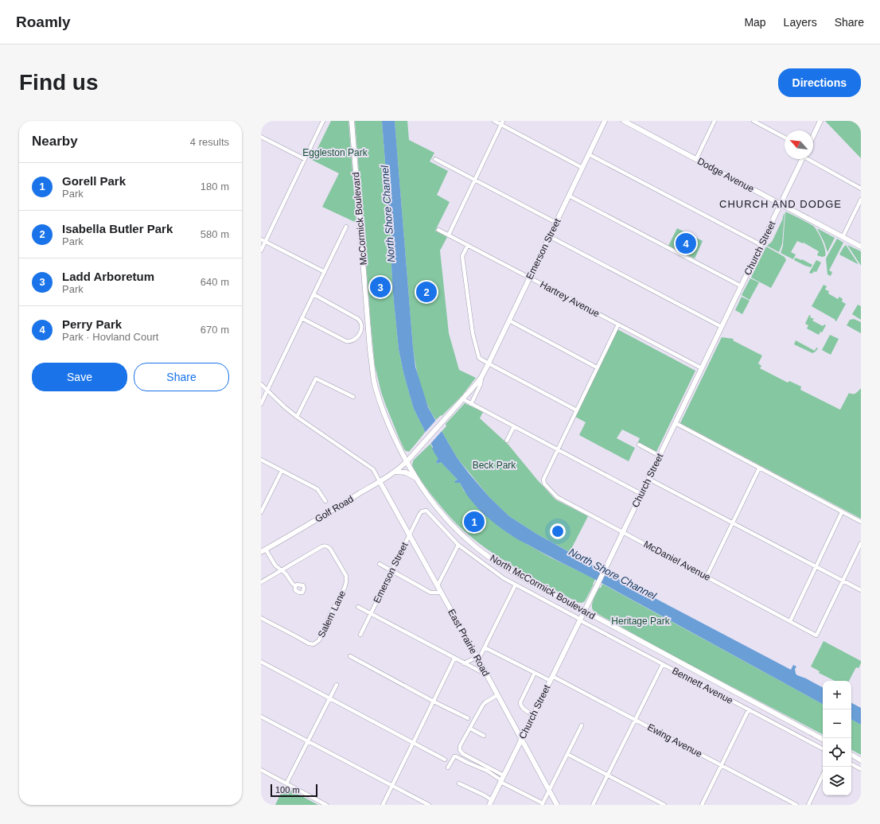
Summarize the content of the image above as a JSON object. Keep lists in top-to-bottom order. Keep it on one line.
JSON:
{"streets":{"main road":["Dodge Avenue","McCormick Boulevard","Church Street","Emerson Street","Golf Road","North McCormick Boulevard","East Prairie Road"],"street":["Hartrey Avenue","McDaniel Avenue","Salem Lane","Bennett Avenue","Ewing Avenue"]},"crossings":[["Dodge Avenue","Church Street"],["McCormick Boulevard","Emerson Street"],["McCormick Boulevard","Golf Road"],["McCormick Boulevard","North McCormick Boulevard"],["Church Street","Hartrey Avenue"],["Church Street","McDaniel Avenue"],["Church Street","North McCormick Boulevard"],["Church Street","East Prairie Road"],["Church Street","Bennett Avenue"],["Church Street","Ewing Avenue"],["Emerson Street","Hartrey Avenue"],["Emerson Street","Golf Road"],["Emerson Street","North McCormick Boulevard"],["Emerson Street","East Prairie Road"],["Emerson Street","Bennett Avenue"],["Golf Road","North McCormick Boulevard"],["Golf Road","East Prairie Road"]],"districts":["CHURCH AND DODGE"],"water":["North Shore Channel"],"parks":["Eggleston Park","Beck Park","Heritage Park"],"scale_bar":"100 m","north":"top left","page":{"header":"Roamly","nav":["Map","Layers","Share"],"buttons":["Directions",["Save","Share"]],"title":"Find us","heading":["Nearby","4 results"],"list":[{"mark":"1","name":"Gorell Park","note":"Park","value":"180 m"},{"mark":"2","name":"Isabella Butler Park","note":"Park","value":"580 m"},{"mark":"3","name":"Ladd Arboretum","note":"Park","value":"640 m"},{"mark":"4","name":"Perry Park","note":"Park · Hovland Court","value":"670 m"}],"pins":["4","3","2","1"],"map_buttons":["+","−"],"scale":"100 m"}}
